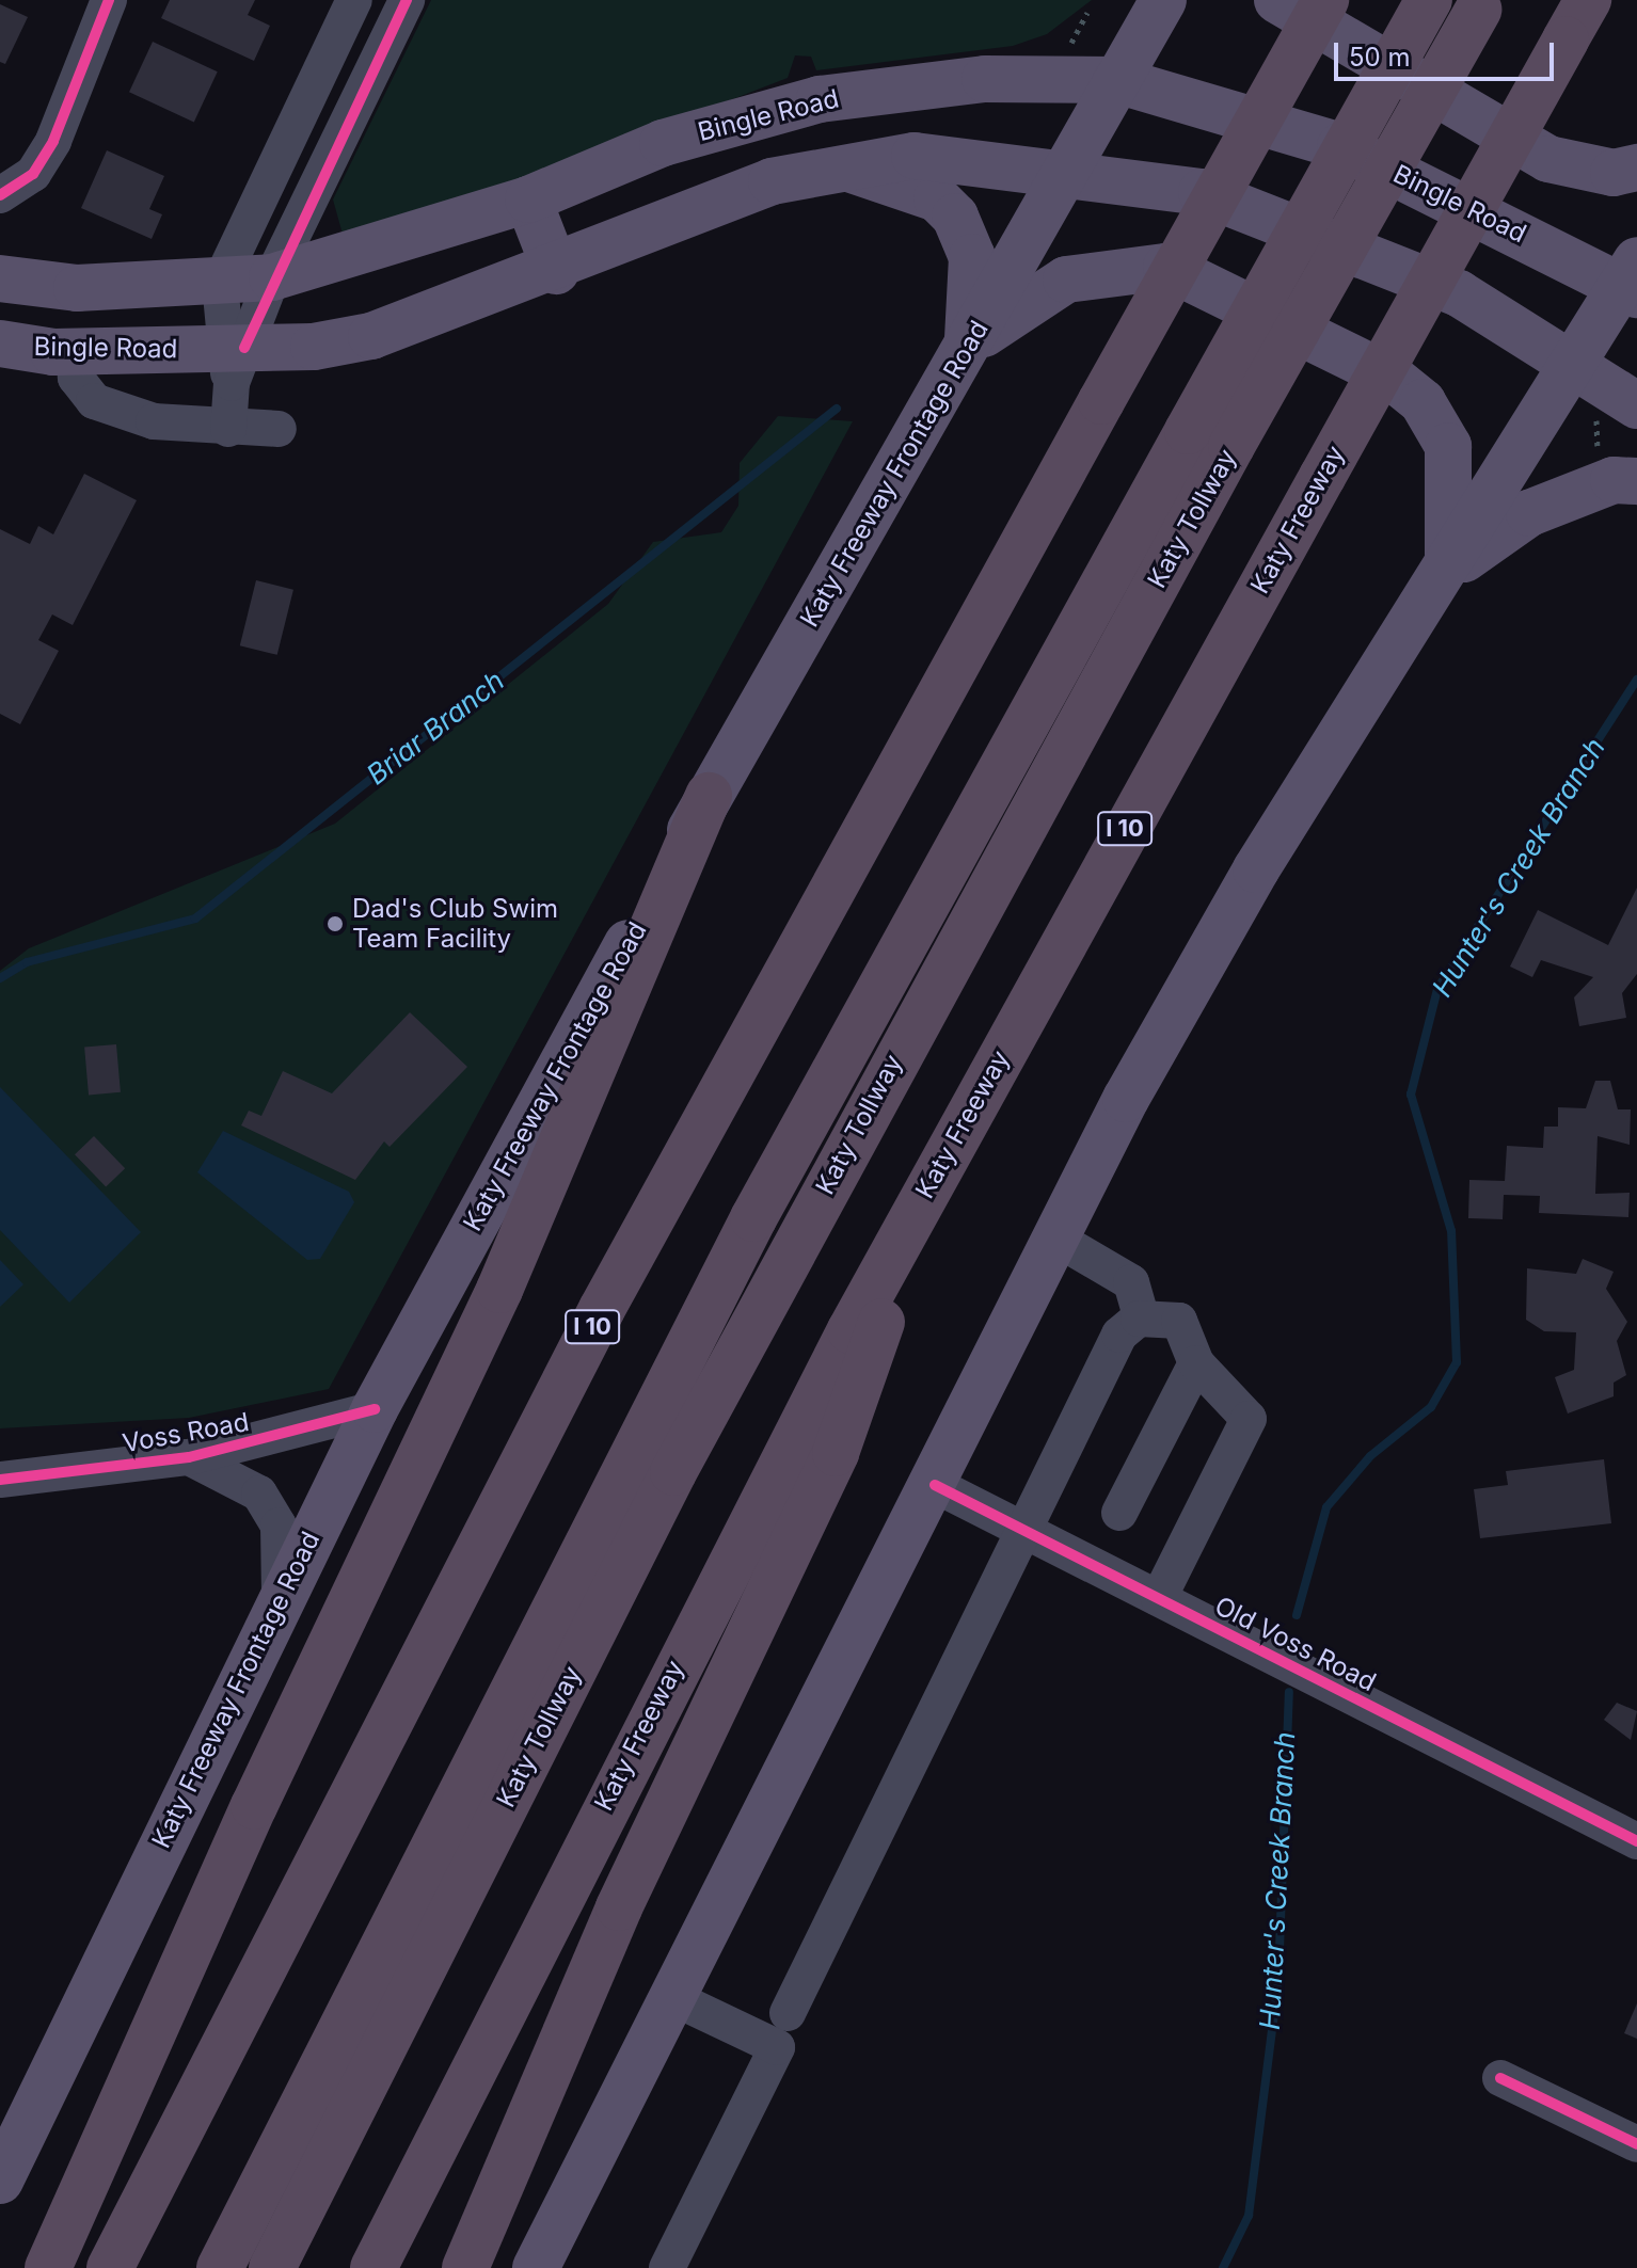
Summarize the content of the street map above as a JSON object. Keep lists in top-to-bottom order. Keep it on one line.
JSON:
{"streets":{"highway":["Katy Tollway","Katy Freeway","I 10"],"main road":["Bingle Road","Katy Freeway Frontage Road"],"street":["Voss Road","Old Voss Road"]},"crossings":[["Bingle Road","Katy Freeway Frontage Road"],["Katy Freeway Frontage Road","Voss Road"]],"water":["Briar Branch","Hunter's Creek Branch"],"places":["Dad's Club Swim Team Facility"],"scale_bar":"50 m"}
